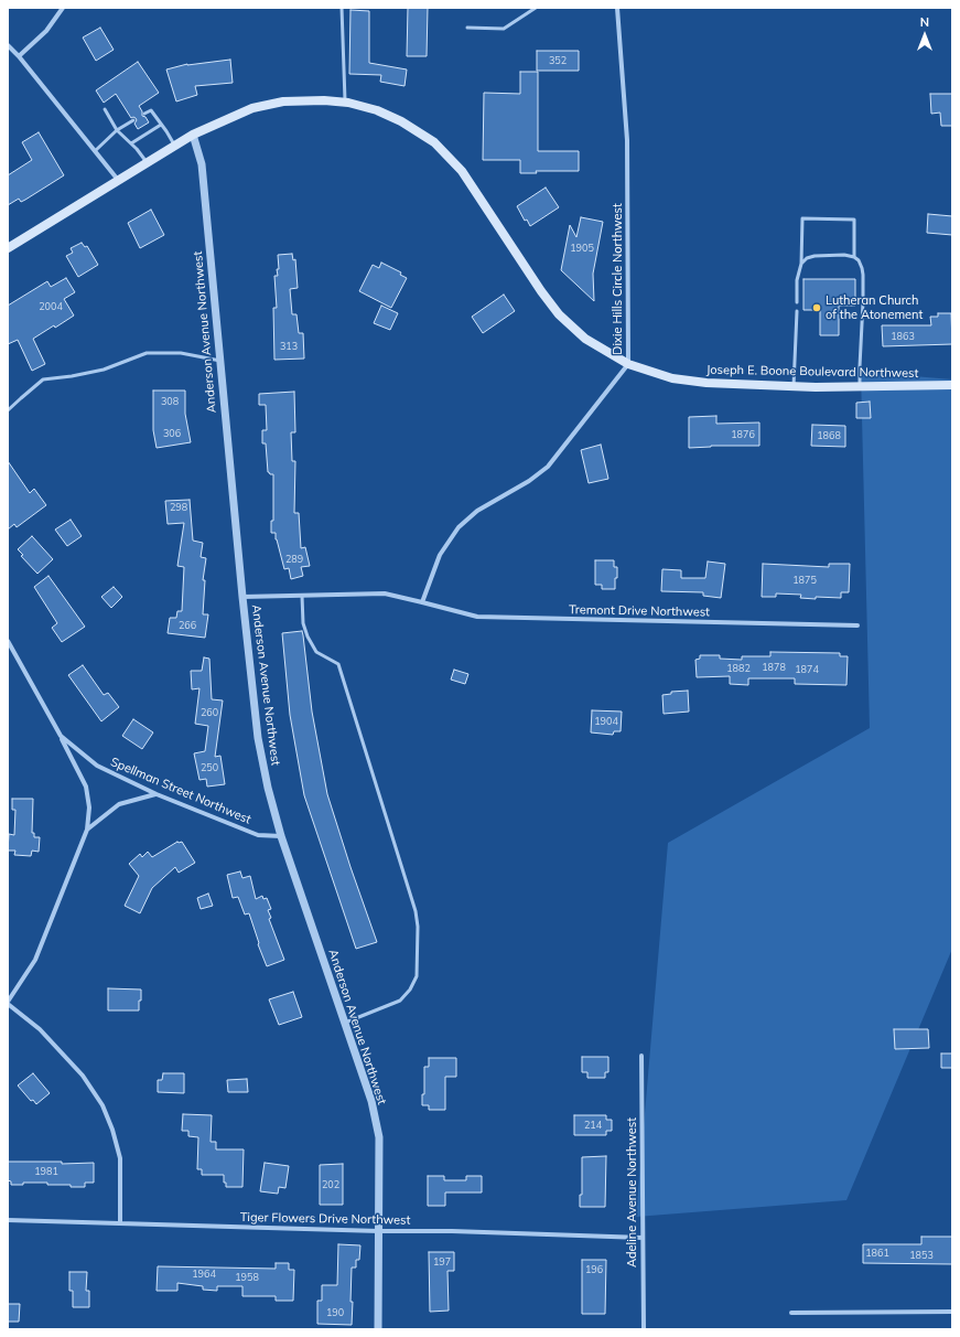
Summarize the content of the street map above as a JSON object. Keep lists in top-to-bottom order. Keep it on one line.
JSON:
{"streets":{"main road":["Joseph E. Boone Boulevard Northwest"],"street":["Dixie Hills Circle Northwest","Anderson Avenue Northwest","Tremont Drive Northwest","Spellman Street Northwest","Adeline Avenue Northwest","Tiger Flowers Drive Northwest"]},"crossings":[["Dixie Hills Circle Northwest","Joseph E. Boone Boulevard Northwest"],["Dixie Hills Circle Northwest","Tremont Drive Northwest"],["Anderson Avenue Northwest","Joseph E. Boone Boulevard Northwest"],["Anderson Avenue Northwest","Spellman Street Northwest"],["Anderson Avenue Northwest","Tiger Flowers Drive Northwest"],["Adeline Avenue Northwest","Tiger Flowers Drive Northwest"]],"places":["Lutheran Church of the Atonement"],"house_numbers":["352","1905","2004","1863","313","308","306","1876","1868","298","289","1875","266","1878","1882","1874","260","1904","250","214","1981","202","1861","1853","197","196","1964","1958","190"],"north":"top"}
